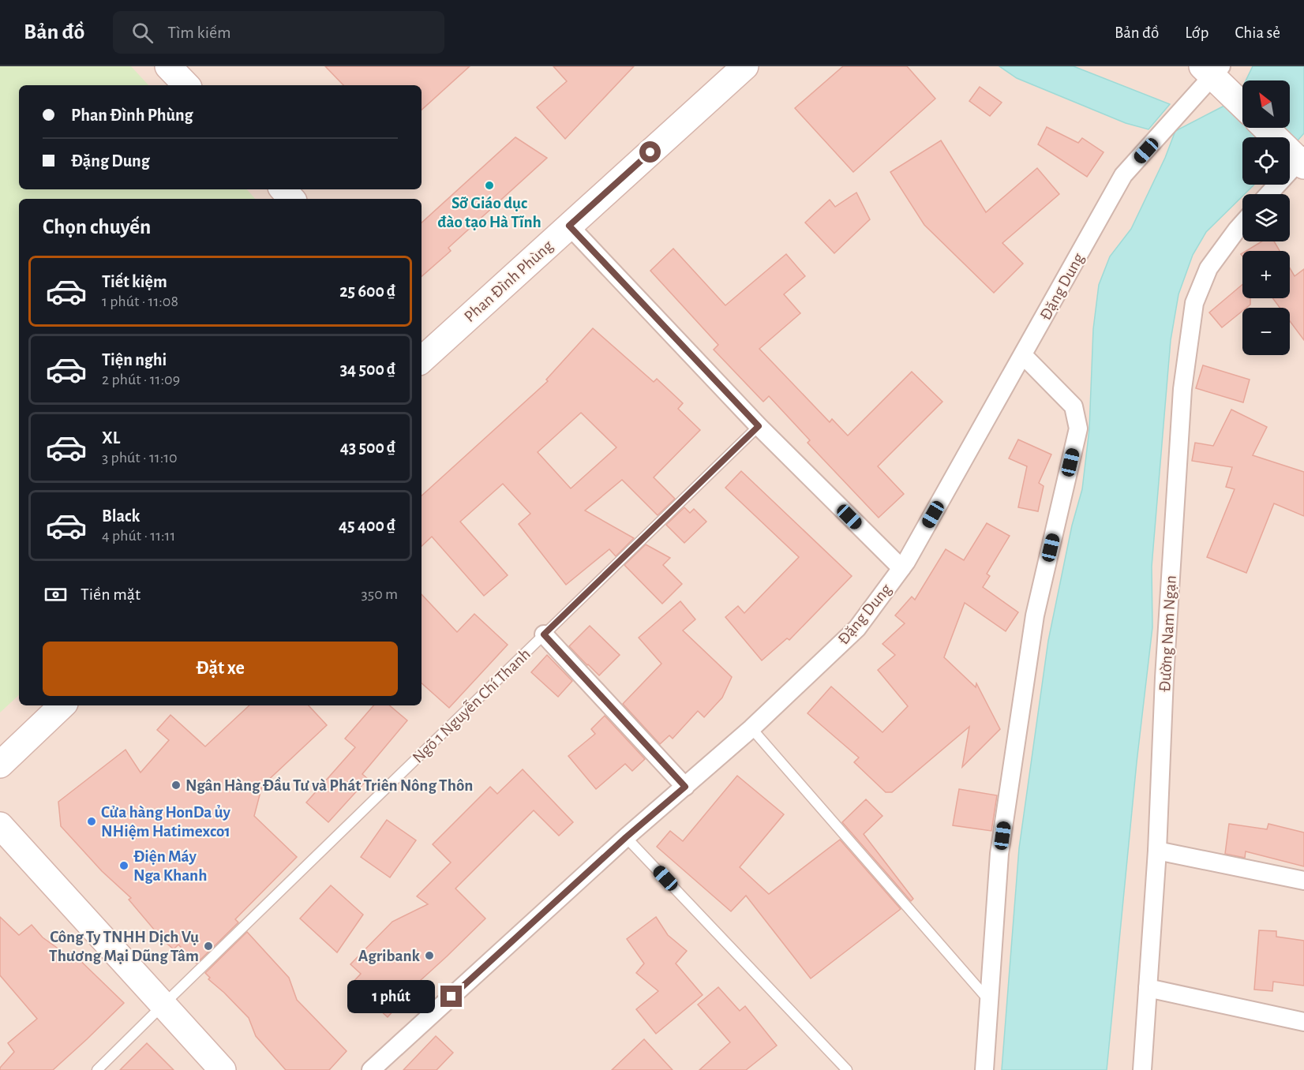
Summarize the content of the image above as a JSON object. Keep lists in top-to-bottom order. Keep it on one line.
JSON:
{"streets":{"main road":["Phan Đình Phùng"],"street":["Đặng Dung","Đường Nam Ngạn"],"lane":["Ngõ 1 Nguyễn Chí Thanh"]},"places":["Sỡ Giáo dục đào tạo Hà Tĩnh","Ngân Hàng Đầu Tư và Phát Triên Nông Thôn","Cửa hàng HonDa ủy NHiệm Hatimexco1","Điện Máy Nga Khanh","Công Ty TNHH Dịch Vụ Thương Mại Dũng Tâm","Agribank"],"north":"top left","page":{"header":"Bản đồ","search":"Tìm kiếm","nav":["Bản đồ","Lớp","Chia sẻ"],"map_buttons":["+","−"],"banner":["Phan Đình Phùng","Đặng Dung"],"heading":"Chọn chuyến","list":[{"name":"Tiết kiệm","note":"1 phút · 11:08","value":"25 600 ₫"},{"name":"Tiện nghi","note":"2 phút · 11:09","value":"34 500 ₫"},{"name":"XL","note":"3 phút · 11:10","value":"43 500 ₫"},{"name":"Black","note":"4 phút · 11:11","value":"45 400 ₫"}],"pay":["Tiền mặt","350 m"],"buttons":"Đặt xe","bubble":"1 phút"}}
